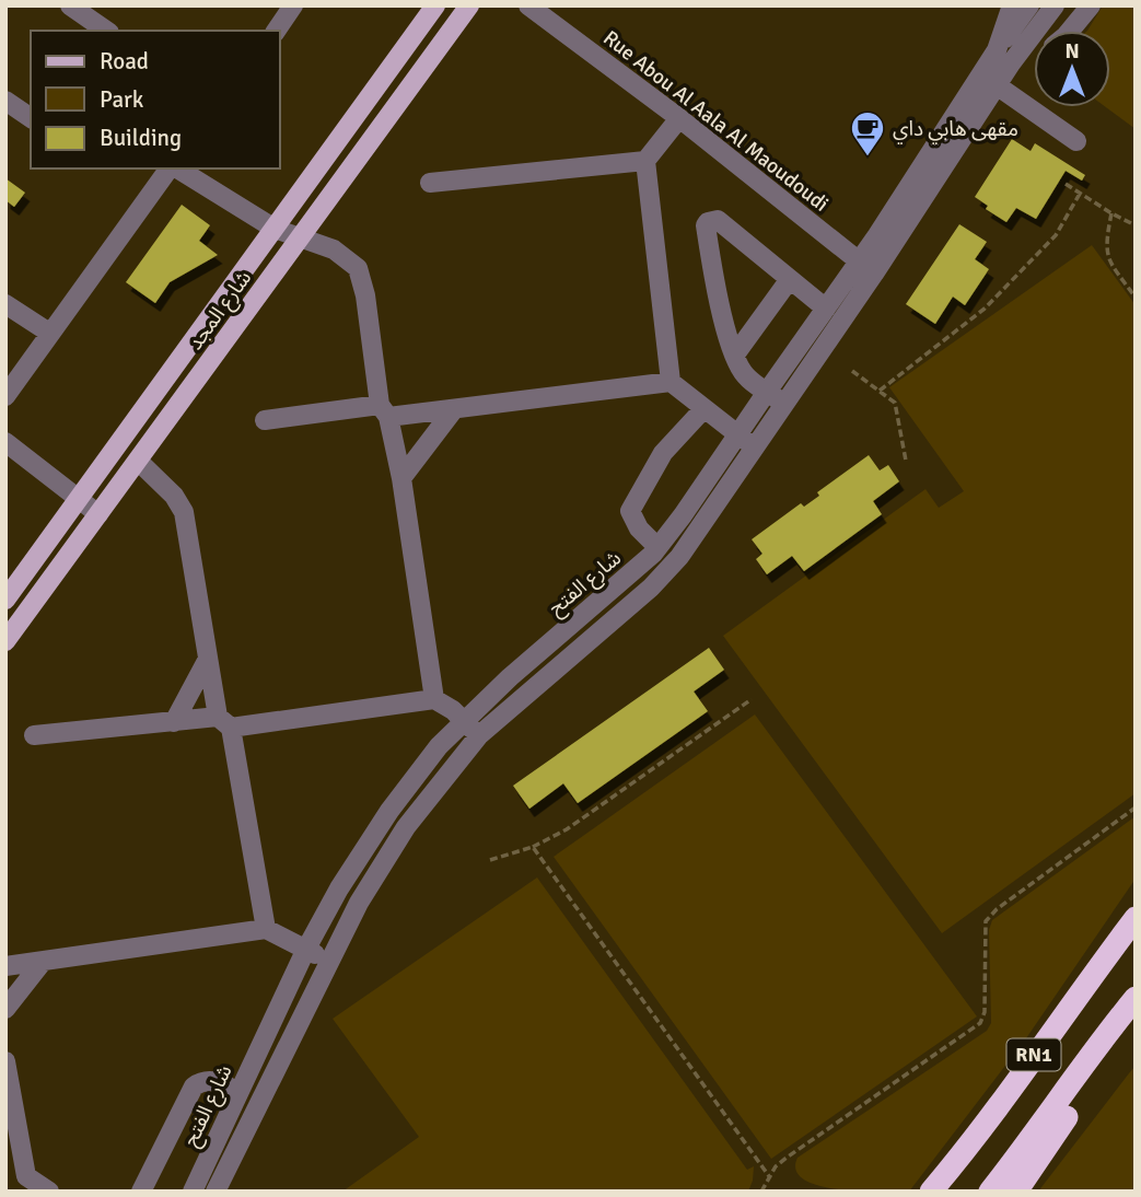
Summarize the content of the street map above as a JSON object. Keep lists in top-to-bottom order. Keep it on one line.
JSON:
{"streets":{"highway":["RN1"],"main road":["شارع المجد"],"street":["Rue Abou Al Aala Al Maoudoudi","شارع الفتح"]},"crossings":[["Rue Abou Al Aala Al Maoudoudi","شارع الفتح"]],"places":{"cafe":["مقهى هابي داي"]},"legend":["Road","Park","Building"],"north":"top"}
